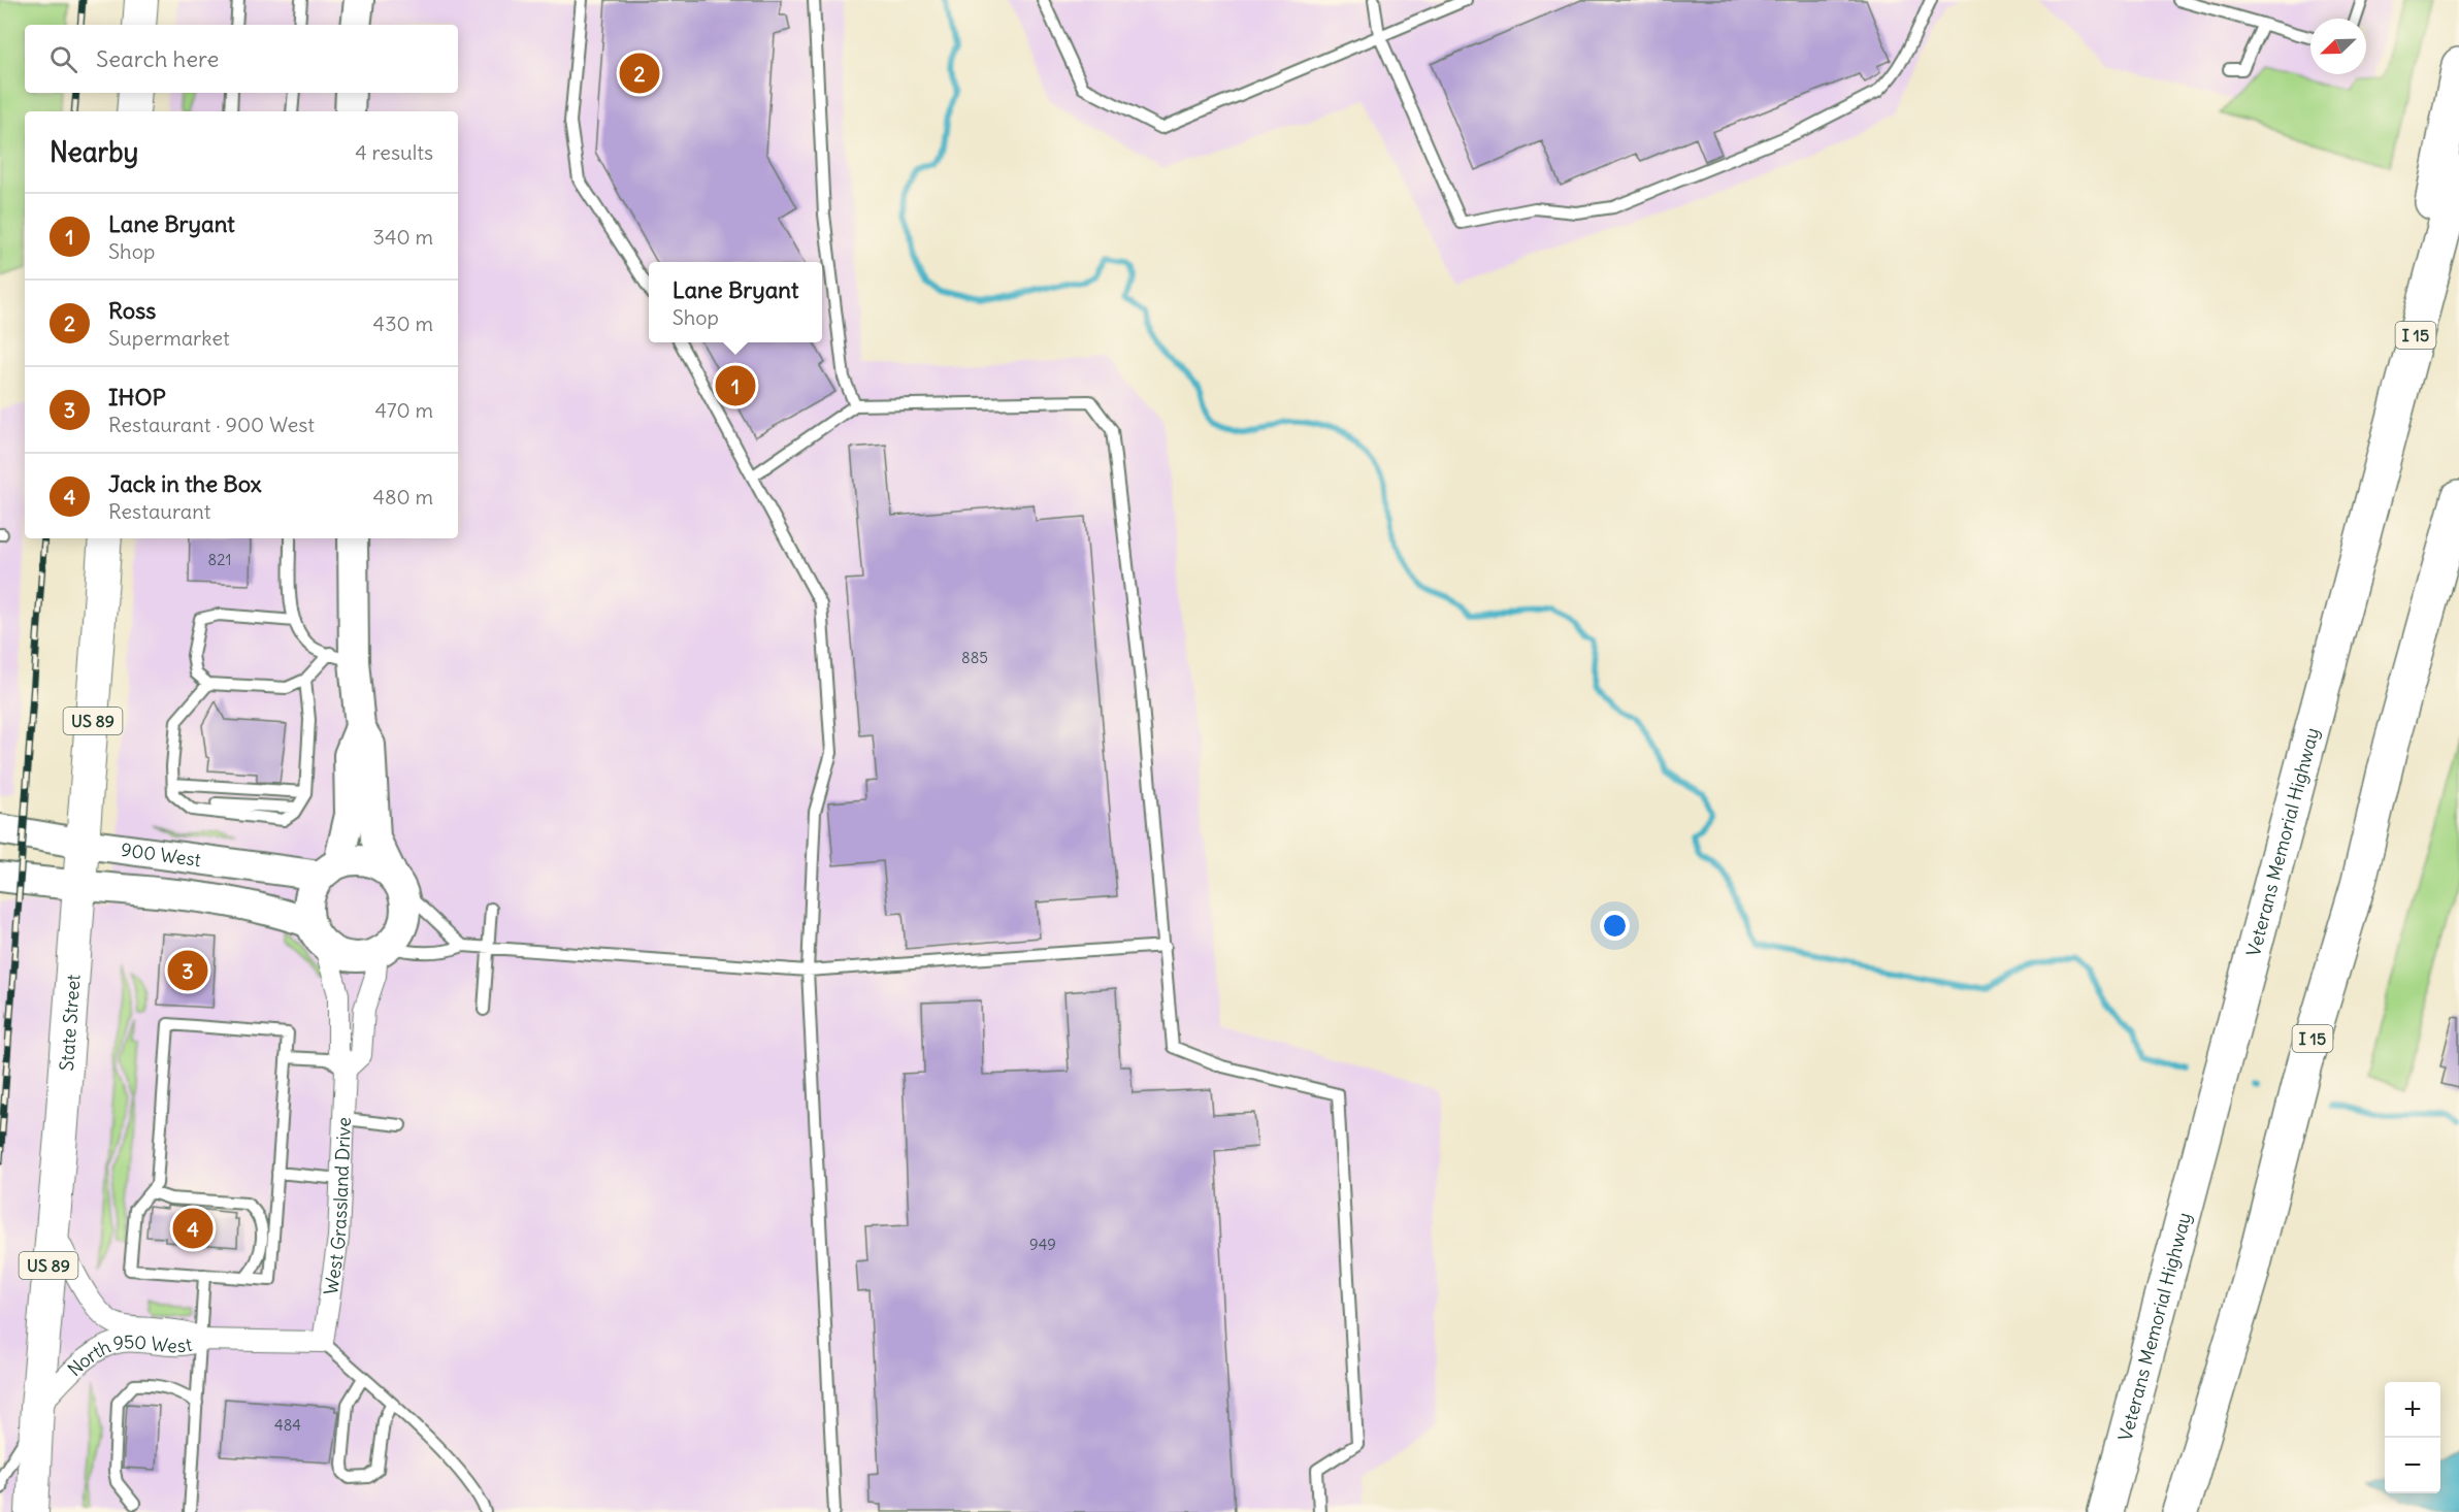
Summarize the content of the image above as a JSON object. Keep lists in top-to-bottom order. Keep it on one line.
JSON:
{"streets":{"highway":["I 15","Veterans Memorial Highway"],"main road":["US 89","State Street"],"street":["900 West","West Grassland Drive","North 950 West"]},"crossings":[["900 West","State Street"],["900 West","West Grassland Drive"],["State Street","North 950 West"],["West Grassland Drive","North 950 West"]],"house_numbers":["821","885","949","484"],"north":"bottom left","page":{"search":"Search here","pins":["2","1","3","4"],"heading":["Nearby","4 results"],"list":[{"mark":"1","name":"Lane Bryant","note":"Shop","value":"340 m"},{"mark":"2","name":"Ross","note":"Supermarket","value":"430 m"},{"mark":"3","name":"IHOP","note":"Restaurant · 900 West","value":"470 m"},{"mark":"4","name":"Jack in the Box","note":"Restaurant","value":"480 m"}],"popup":["Lane Bryant","Shop"],"map_buttons":["+","−"]}}
